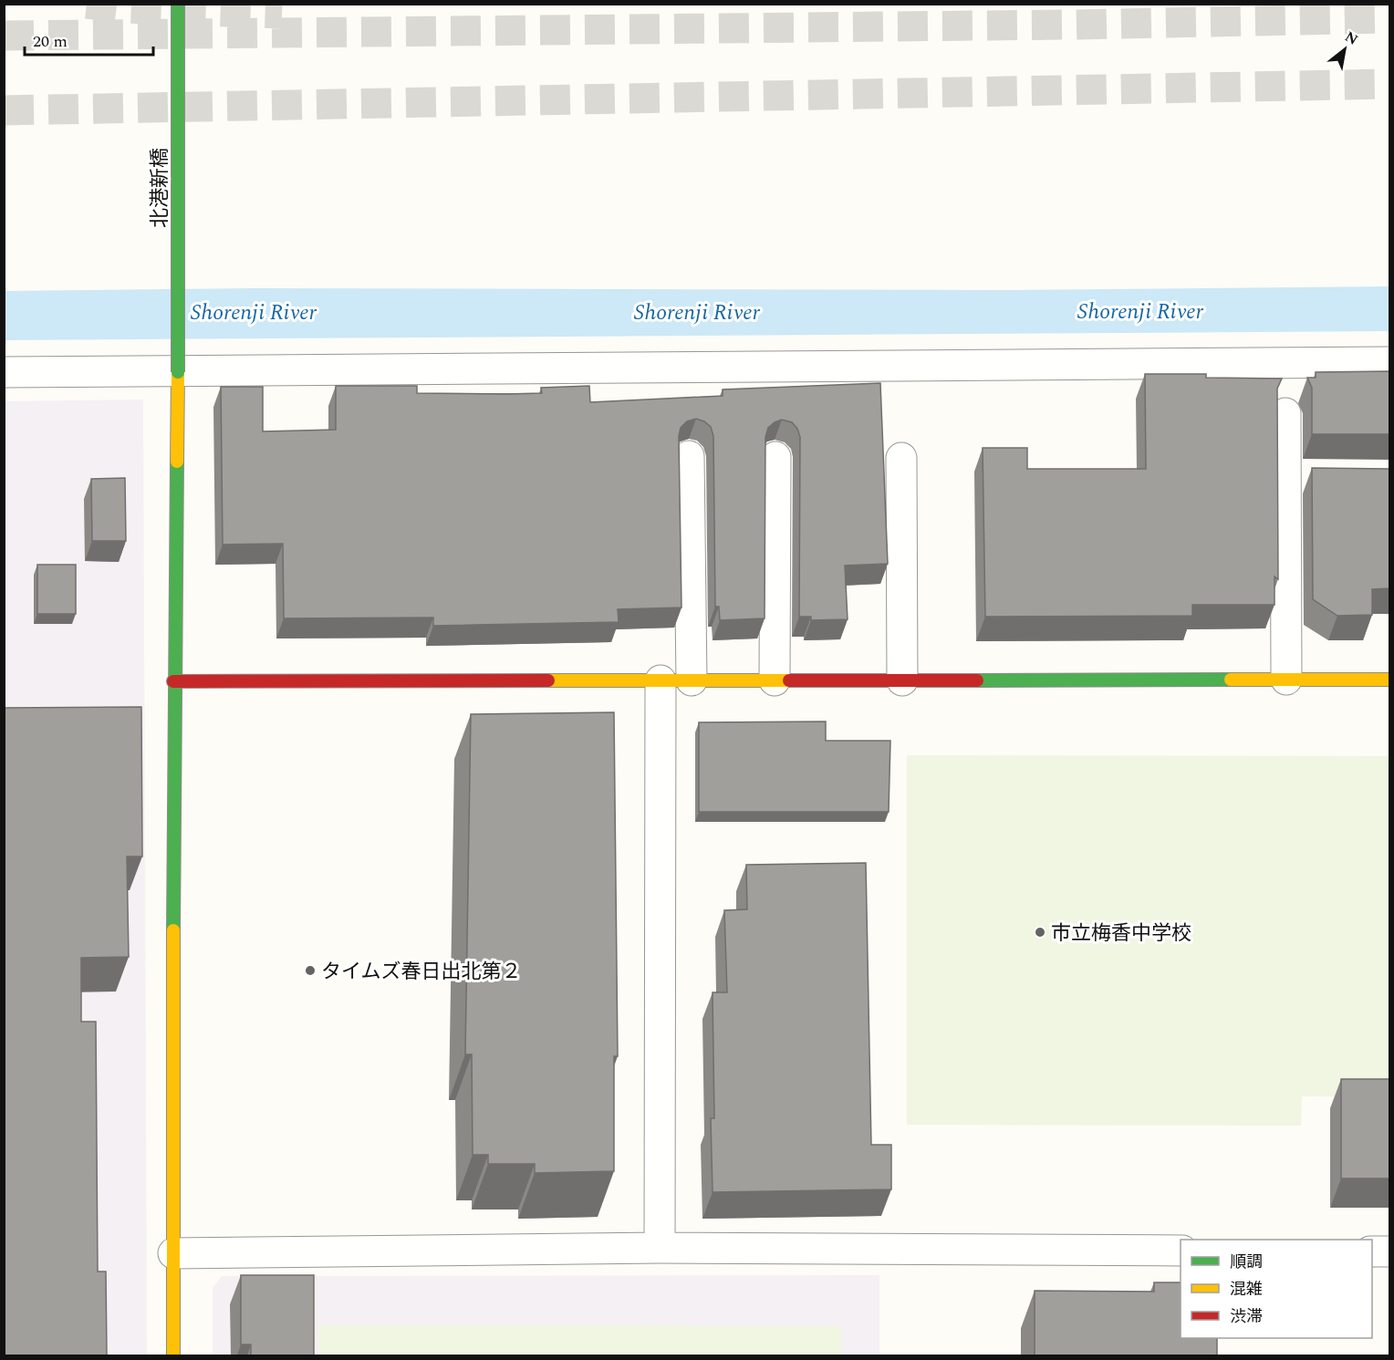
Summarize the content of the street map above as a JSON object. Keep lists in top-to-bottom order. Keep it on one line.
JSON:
{"streets":{"street":["北港新橋"]},"water":["Shorenji River"],"places":["市立梅香中学校","タイムズ春日出北第２"],"legend":["順調","混雑","渋滞"],"scale_bar":"20 m","north":"top right"}
